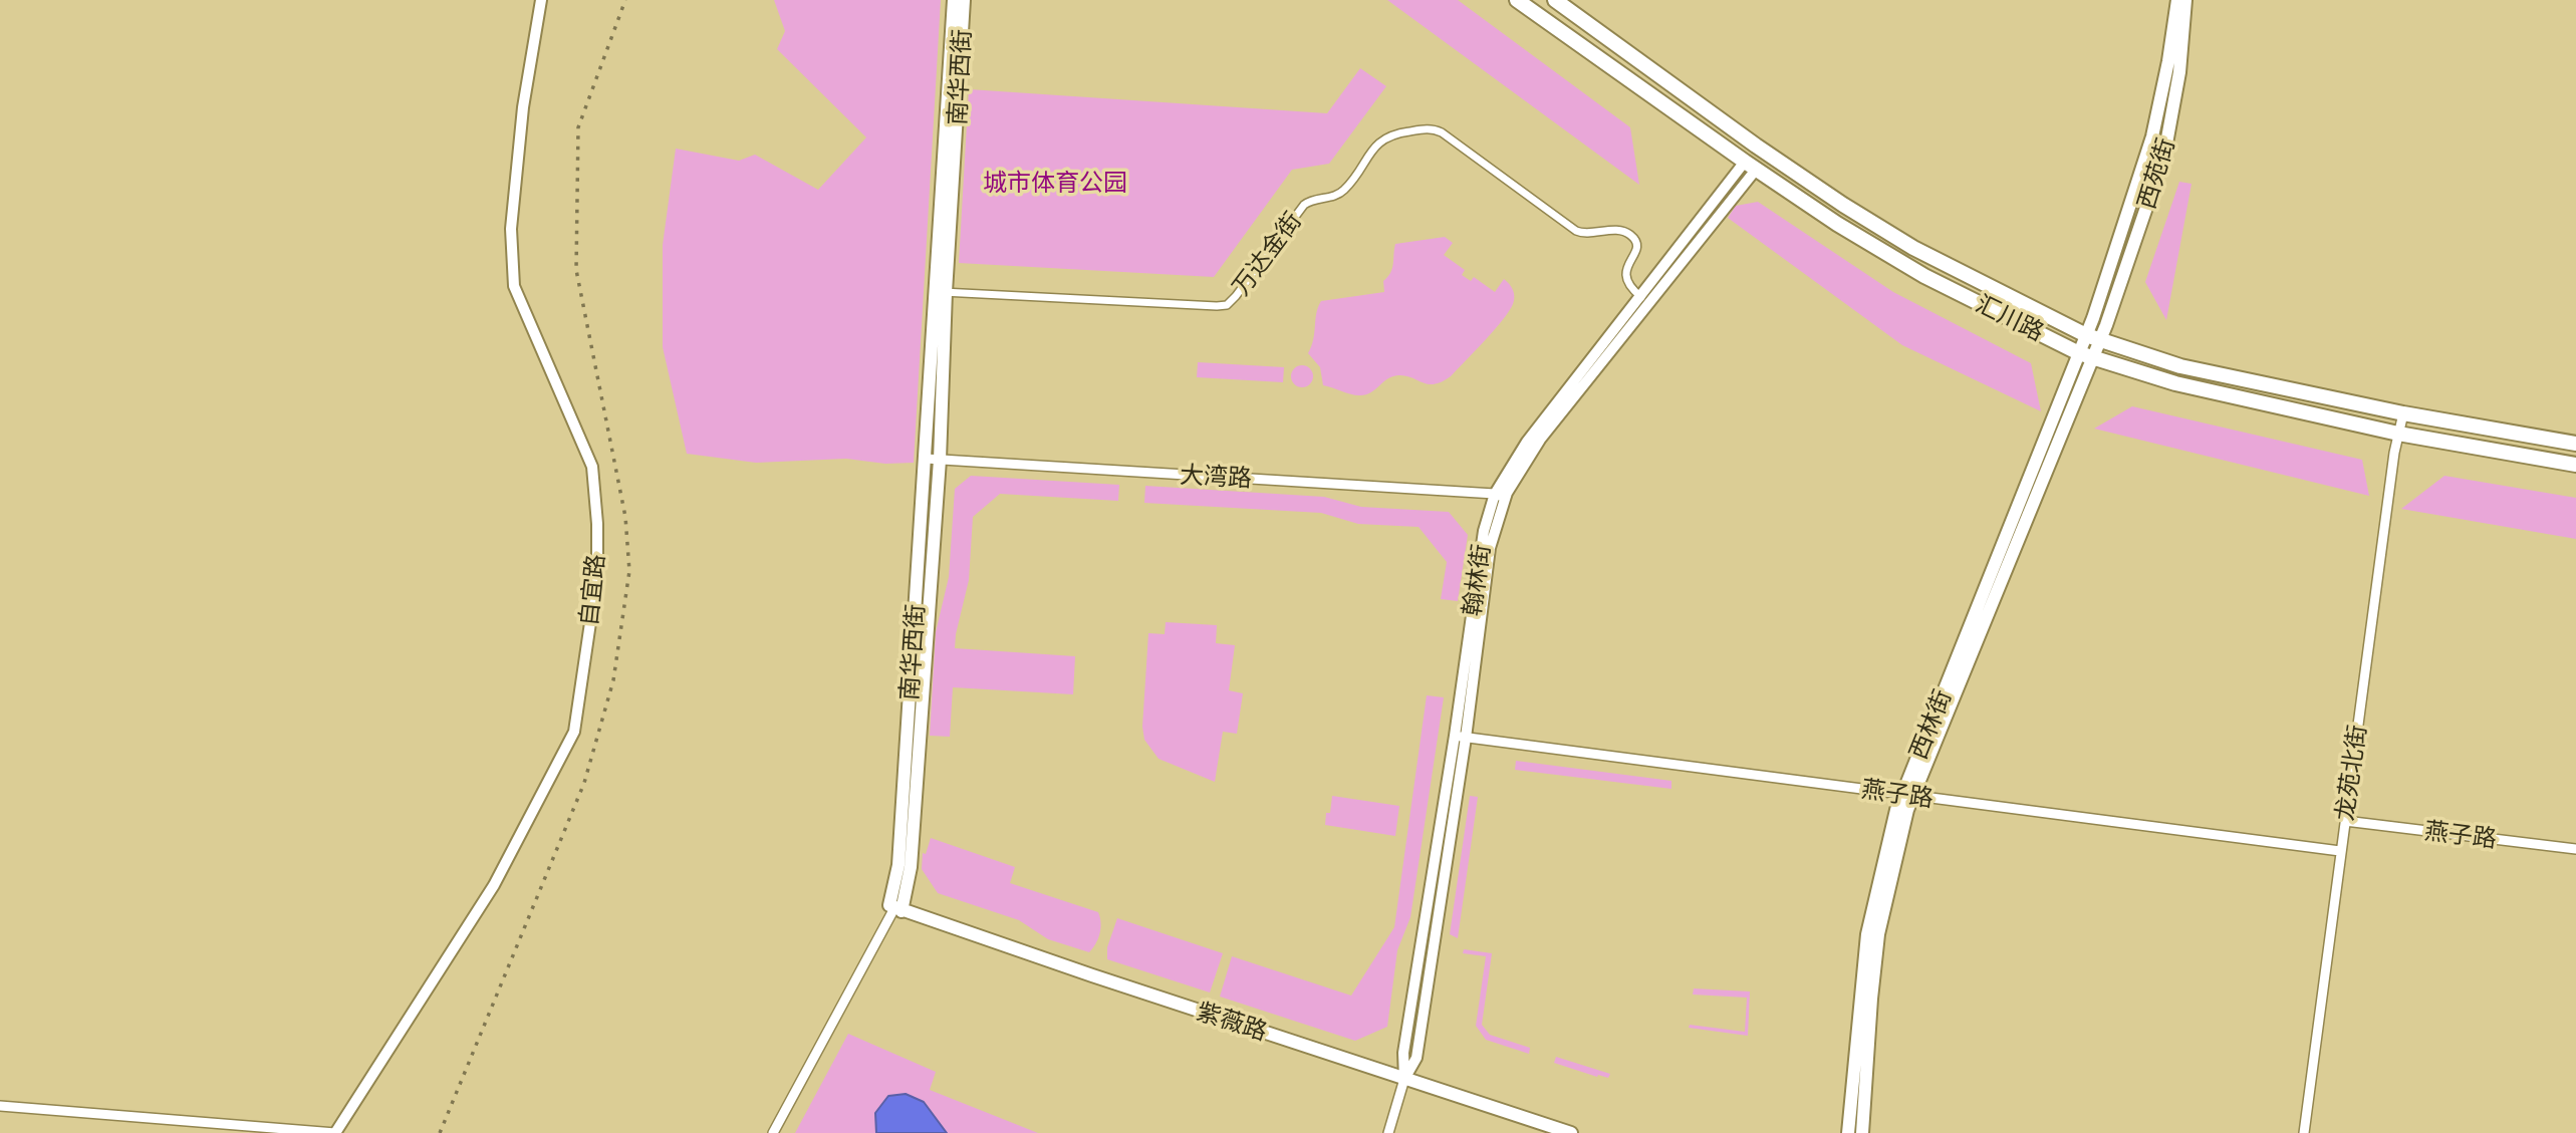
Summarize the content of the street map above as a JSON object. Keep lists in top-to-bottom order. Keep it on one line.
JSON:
{"streets":{"main road":["南华西街","西苑街","汇川路","西林街","紫薇路"],"street":["万达金街","大湾路","翰林街","自宜路","龙苑北街","燕子路"]},"crossings":[["南华西街","万达金街"],["南华西街","大湾路"],["南华西街","紫薇路"],["西苑街","汇川路"],["西苑街","西林街"],["万达金街","翰林街"],["汇川路","翰林街"],["汇川路","西林街"],["汇川路","龙苑北街"],["大湾路","翰林街"],["翰林街","燕子路"],["翰林街","紫薇路"],["西林街","燕子路"],["龙苑北街","燕子路"]],"parks":["城市体育公园"]}
